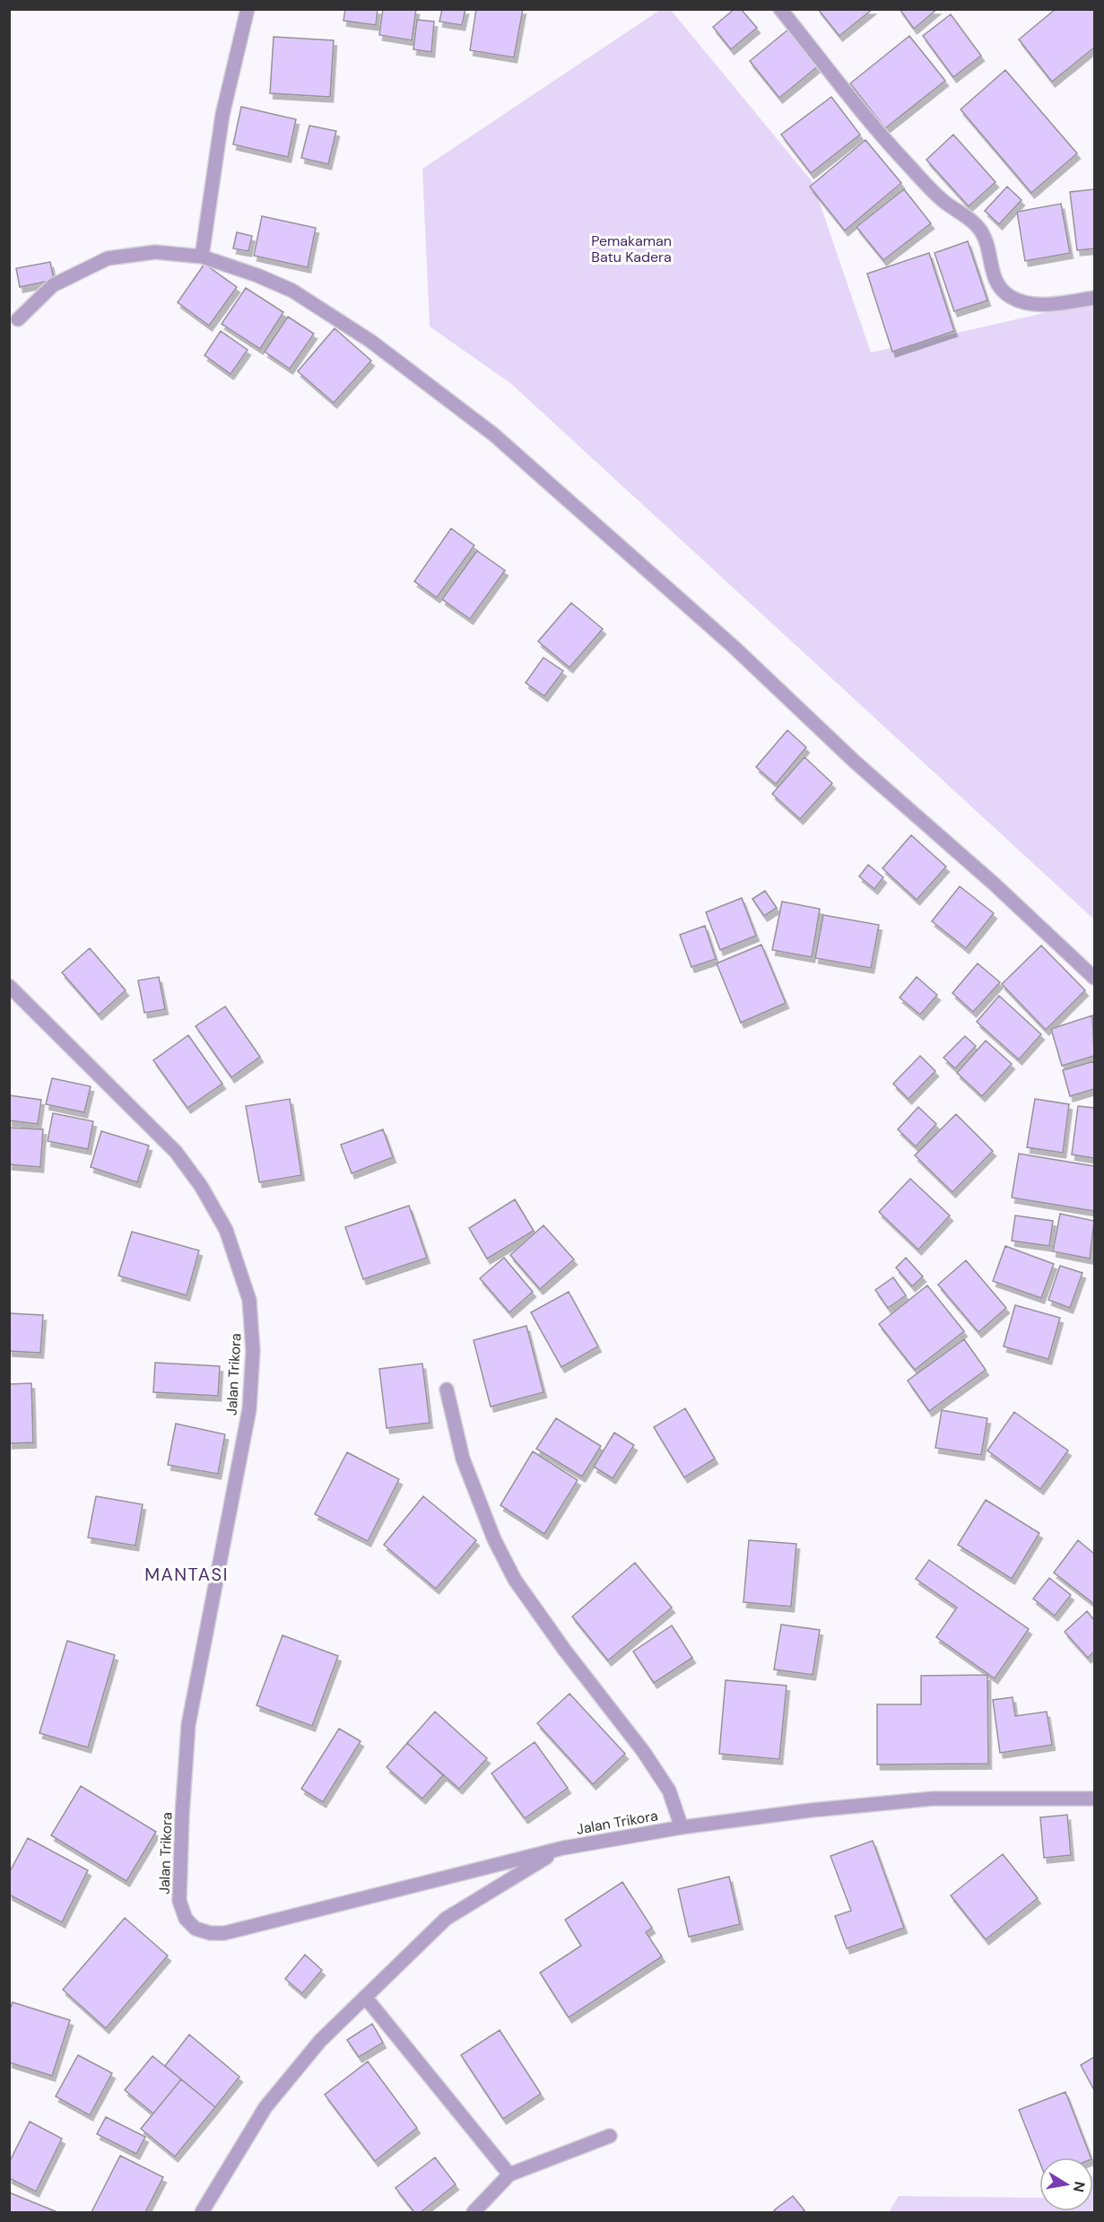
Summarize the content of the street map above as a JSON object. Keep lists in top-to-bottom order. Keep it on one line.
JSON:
{"streets":{"street":["Jalan Trikora"]},"districts":["MANTASI"],"parks":["Pemakaman Batu Kadera"],"north":"right"}
